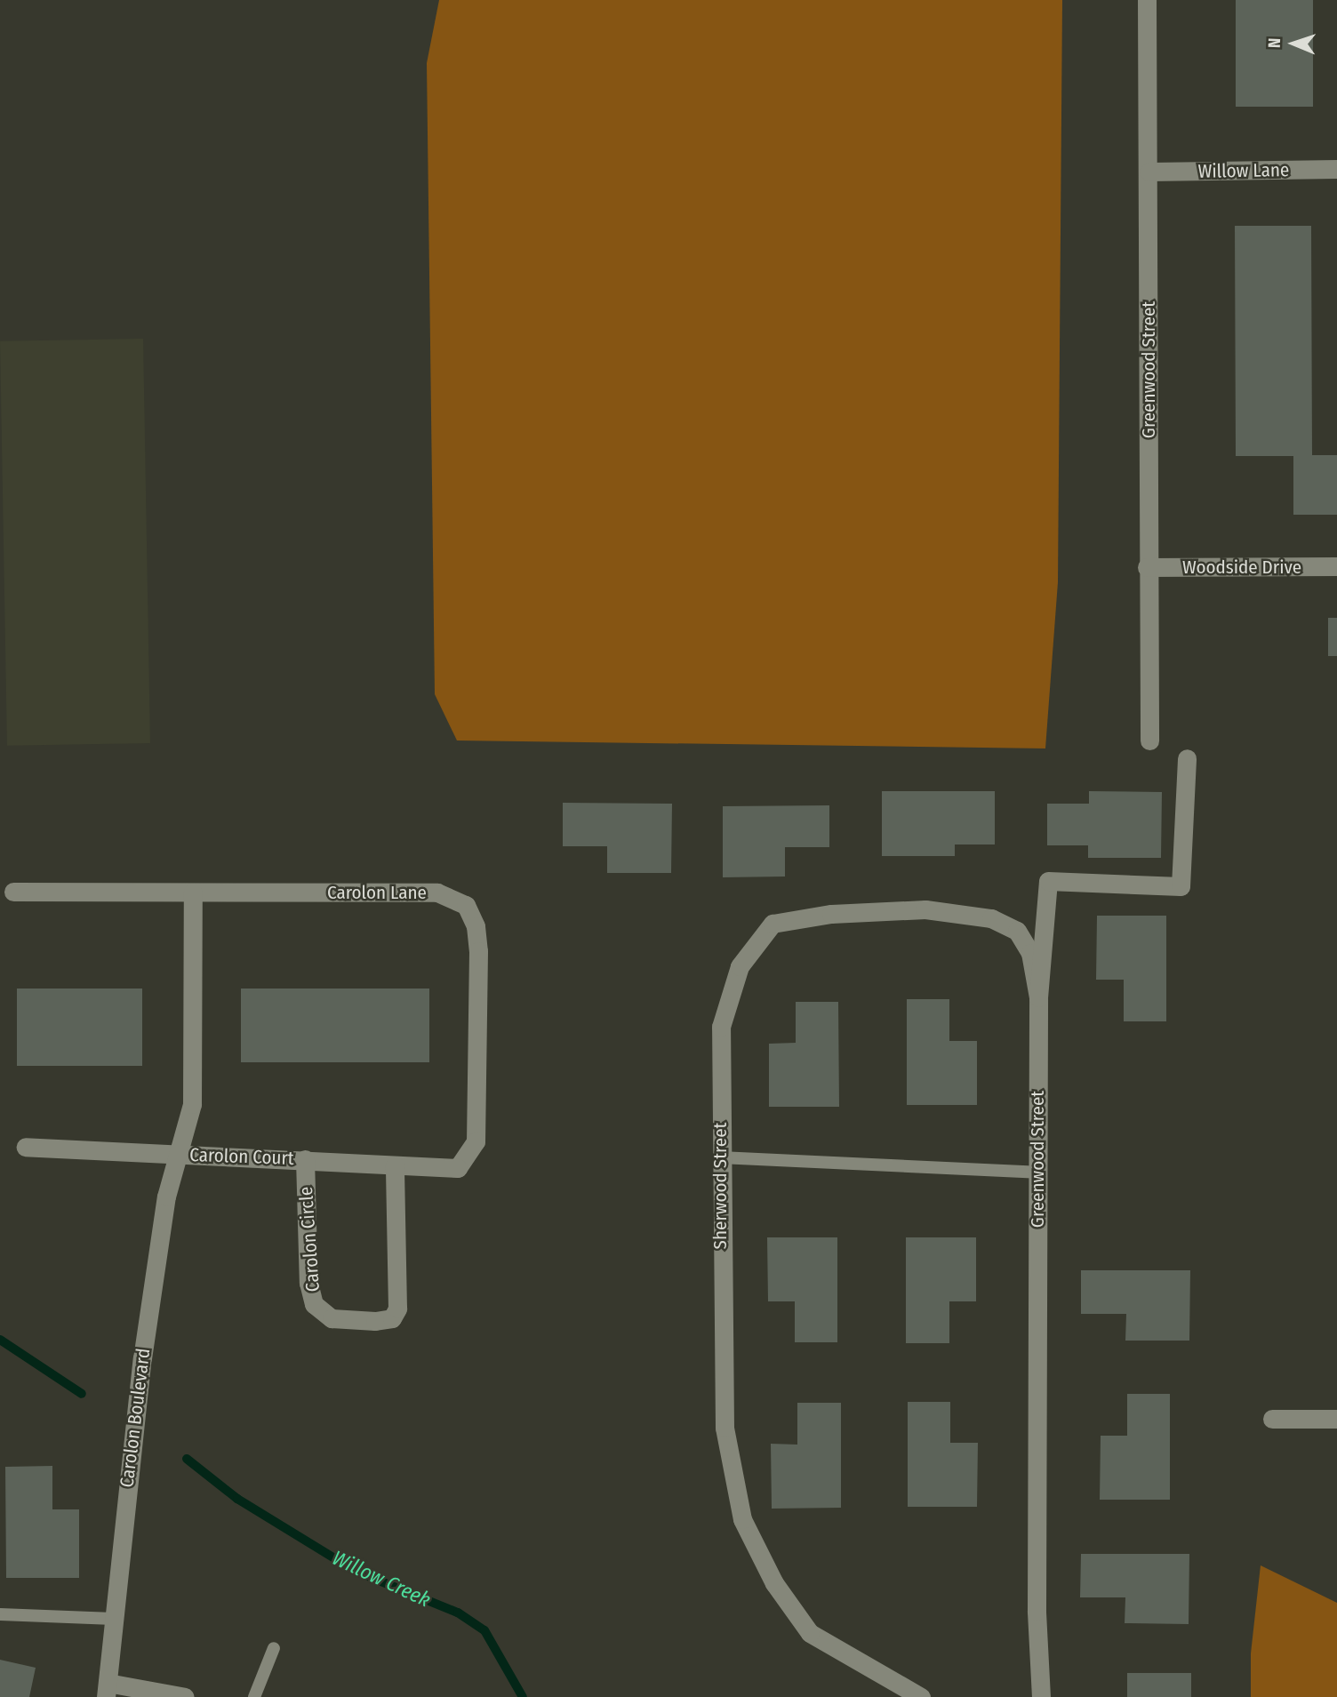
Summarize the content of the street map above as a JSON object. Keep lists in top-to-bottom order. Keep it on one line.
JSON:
{"streets":{"street":["Willow Lane","Greenwood Street","Woodside Drive","Carolon Lane","Carolon Court","Sherwood Street","Carolon Circle","Carolon Boulevard"]},"crossings":[["Willow Lane","Greenwood Street"],["Greenwood Street","Woodside Drive"],["Greenwood Street","Sherwood Street"],["Carolon Lane","Carolon Court"],["Carolon Lane","Carolon Boulevard"],["Carolon Court","Carolon Circle"],["Carolon Court","Carolon Boulevard"]],"water":["Willow Creek"],"north":"left"}
